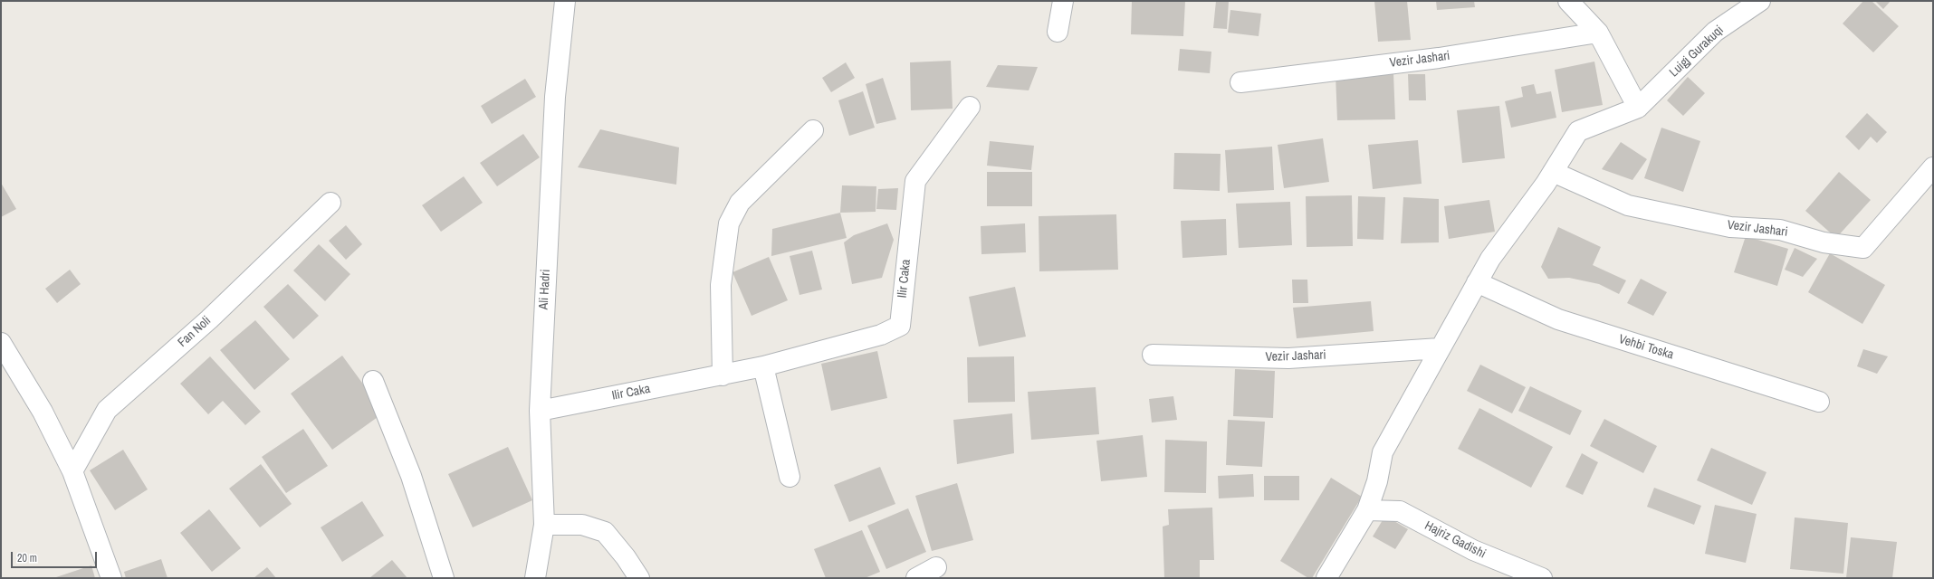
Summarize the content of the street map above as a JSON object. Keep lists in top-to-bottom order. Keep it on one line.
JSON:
{"streets":{"street":["Luigj Gurakuqi","Vezir Jashari","Ilir Caka","Ali Hadri","Fan Noli","Vehbi Toska","Hajriz Gadishi"]},"crossings":[["Ilir Caka","Ali Hadri"]],"scale_bar":"20 m"}
